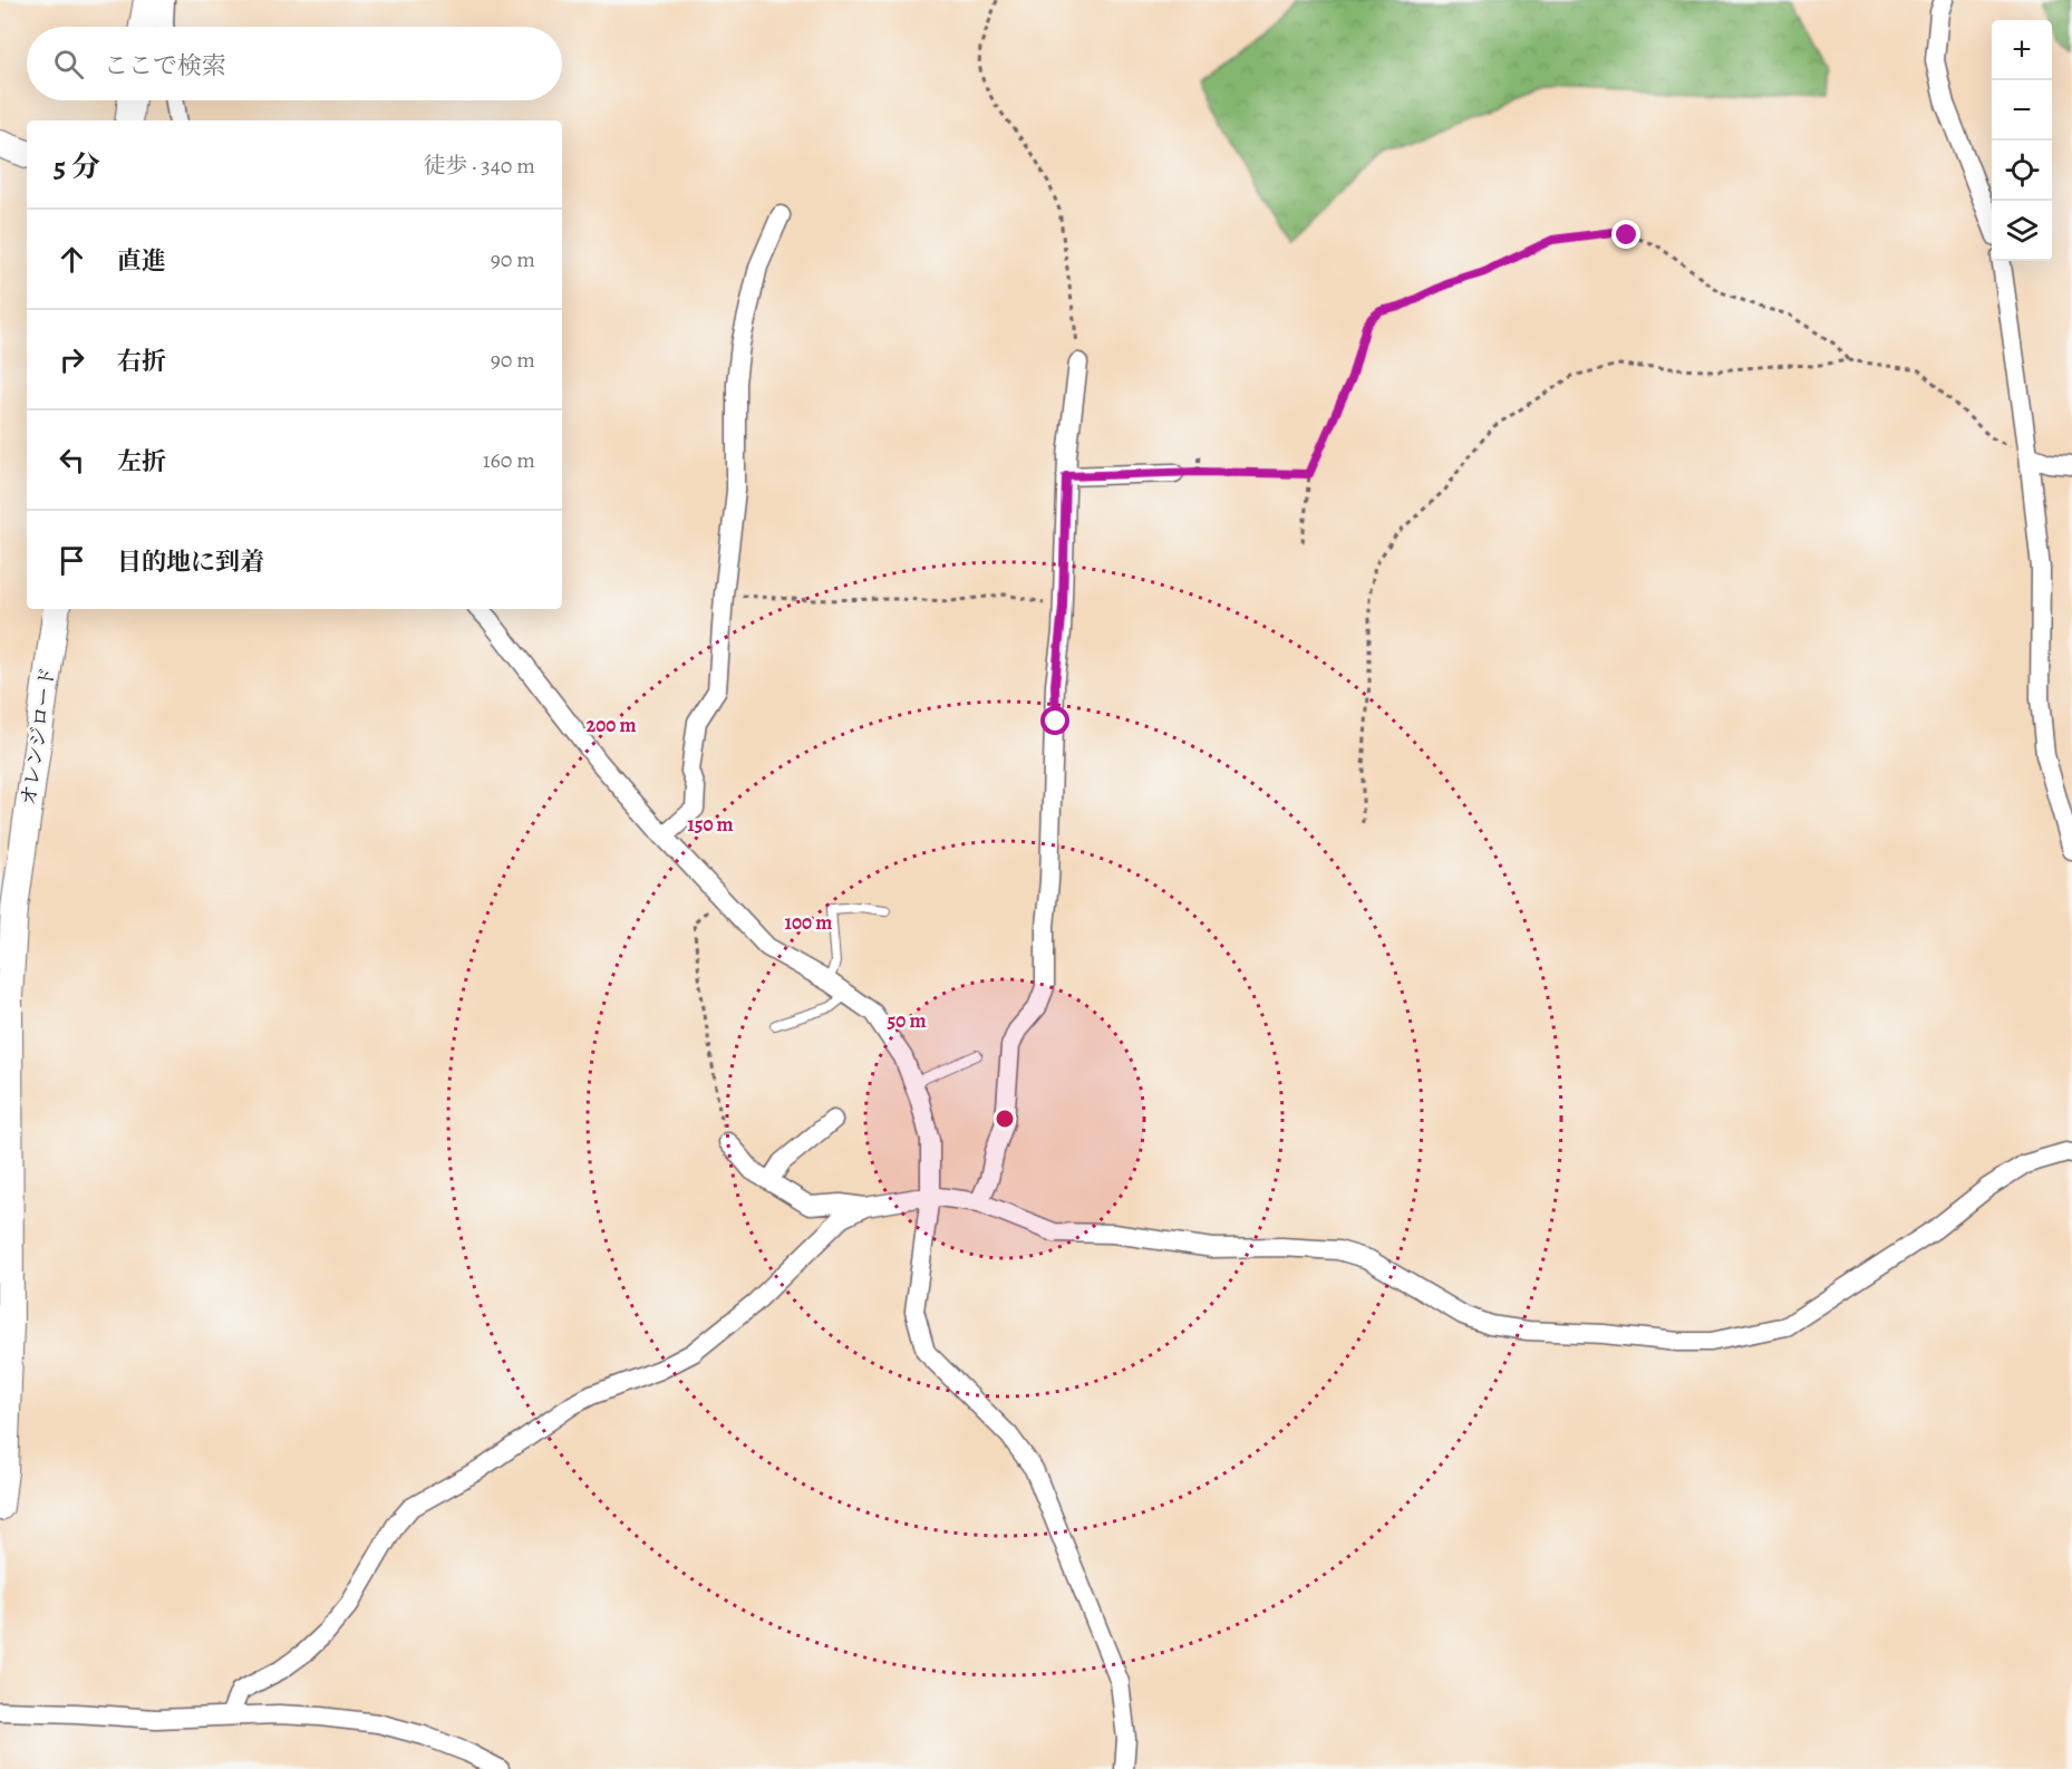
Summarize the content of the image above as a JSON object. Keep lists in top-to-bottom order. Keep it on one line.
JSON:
{"streets":{"street":["オレンジロード"]},"page":{"map_buttons":["+","−"],"search":"ここで検索","heading":["5 分","徒歩 · 340 m"],"list":[["直進","90 m"],["右折","90 m"],["左折","160 m"],"目的地に到着"]},"rings":["200 m","150 m","100 m","50 m"]}
